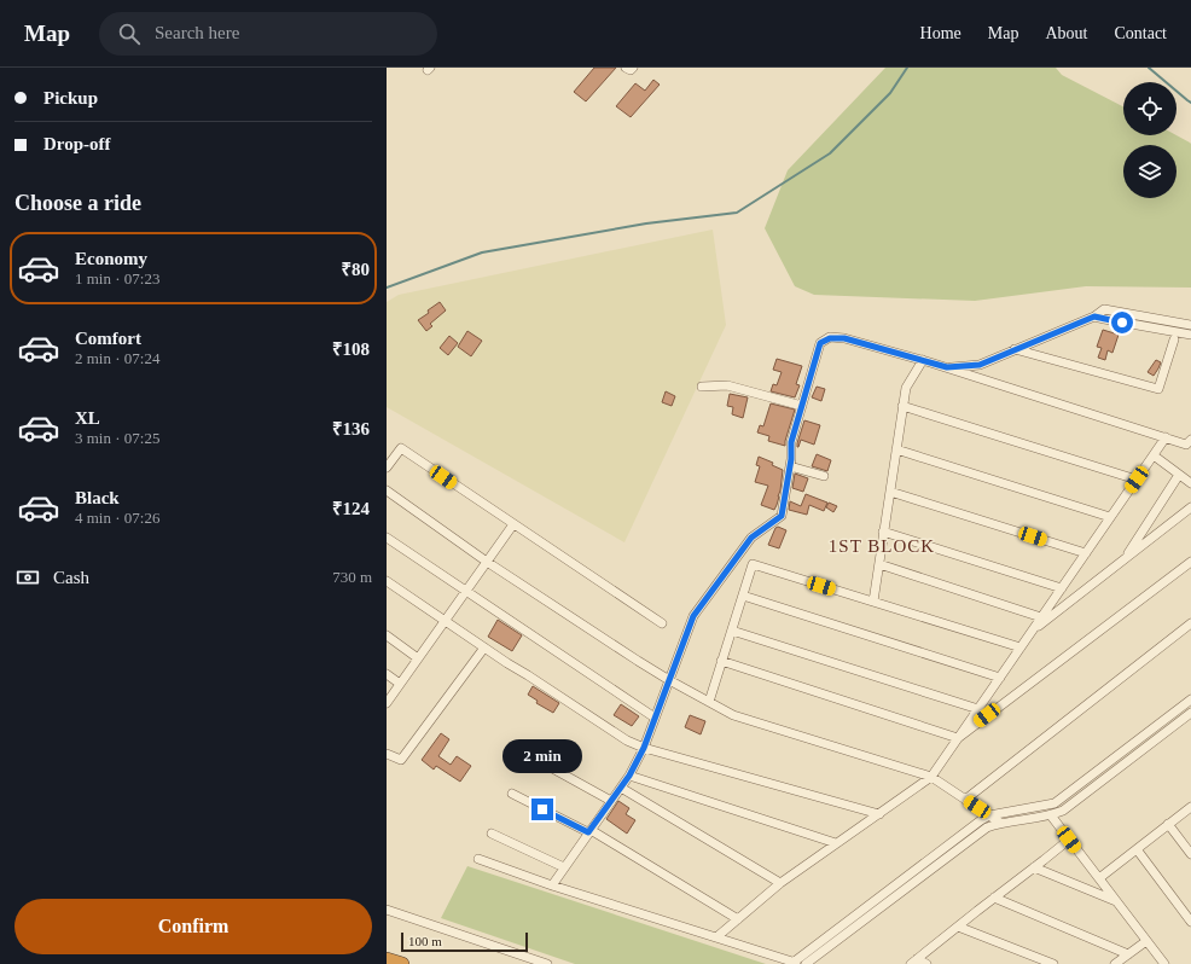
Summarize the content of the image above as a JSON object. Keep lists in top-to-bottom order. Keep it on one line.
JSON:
{"districts":["1ST BLOCK"],"scale_bar":"100 m","page":{"header":"Map","search":"Search here","nav":["Home","Map","About","Contact"],"banner":["Pickup","Drop-off"],"heading":"Choose a ride","list":[{"name":"Economy","note":"1 min · 07:23","value":"₹80"},{"name":"Comfort","note":"2 min · 07:24","value":"₹108"},{"name":"XL","note":"3 min · 07:25","value":"₹136"},{"name":"Black","note":"4 min · 07:26","value":"₹124"}],"pay":["Cash","730 m"],"bubble":"2 min","buttons":"Confirm","scale":"100 m"}}
